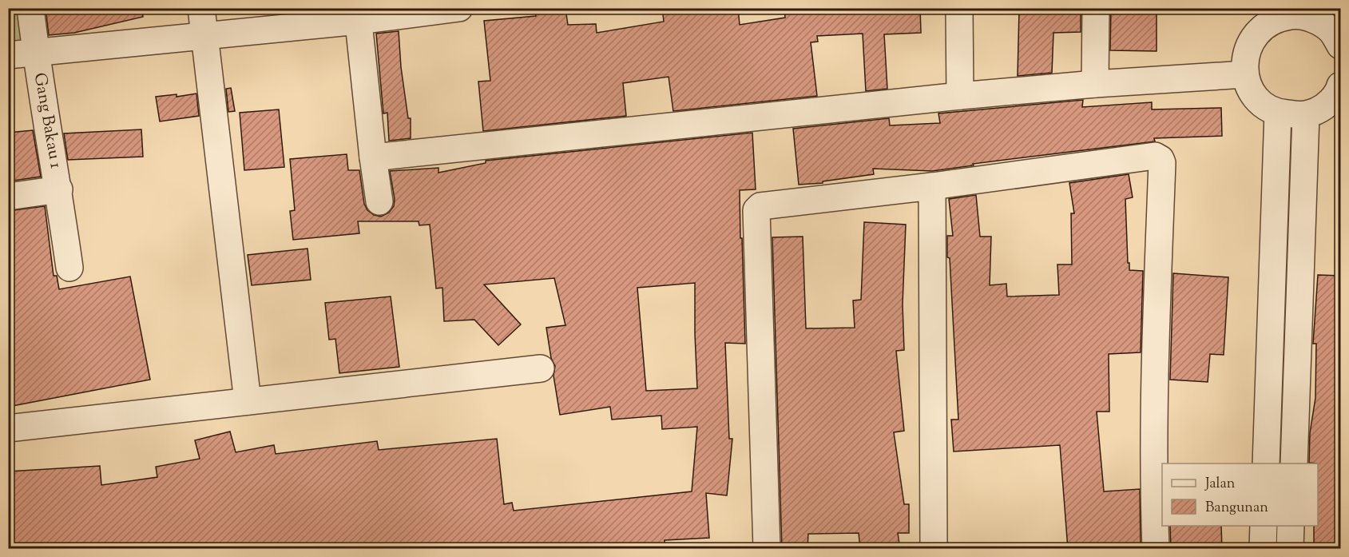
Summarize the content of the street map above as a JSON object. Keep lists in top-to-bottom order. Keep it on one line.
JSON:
{"streets":{"street":["Gang Bakau 1"]},"legend":["Jalan","Bangunan"]}
